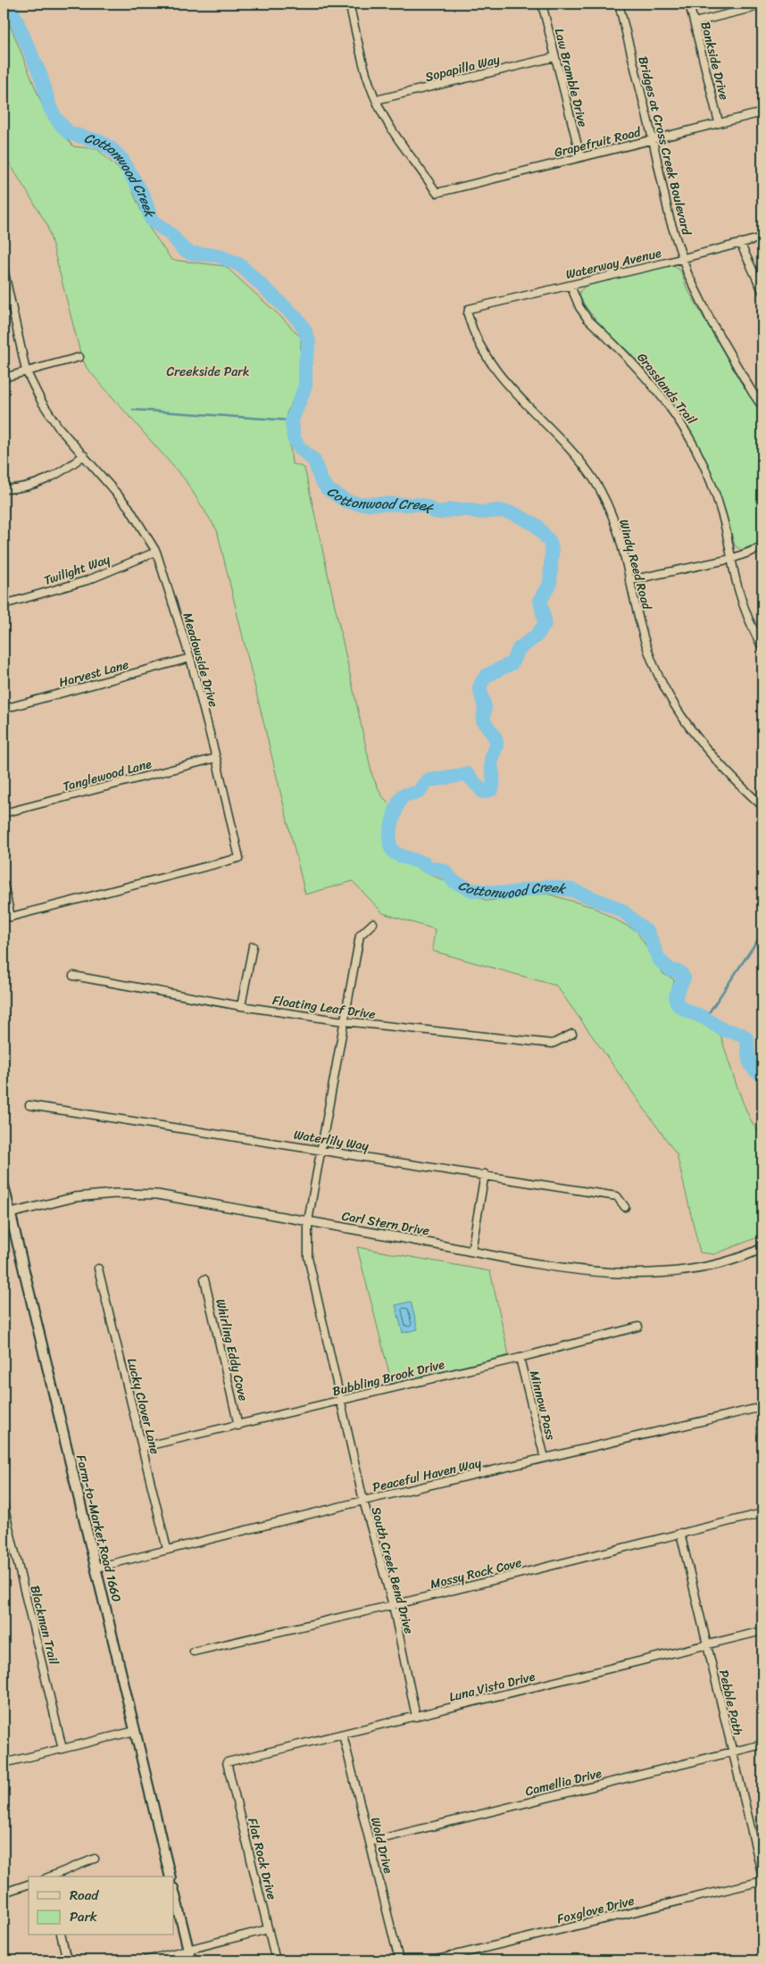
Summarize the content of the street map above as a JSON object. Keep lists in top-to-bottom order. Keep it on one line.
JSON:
{"streets":{"main road":["Farm-to-Market Road 1660"],"street":["Bankside Drive","Sopapilla Way","Law Bramble Drive","Grapefruit Road","Bridges at Cross Creek Boulevard","Waterway Avenue","Grasslands Trail","Windy Reed Road","Twilight Way","Meadowside Drive","Harvest Lane","Tanglewood Lane","Floating Leaf Drive","Waterlily Way","Carl Stern Drive","Whirling Eddy Cove","Bubbling Brook Drive","Minnow Pass","Lucky Clover Lane","Peaceful Haven Way","South Creek Bend Drive","Mossy Rock Cove","Blackman Trail","Luna Vista Drive","Pebble Path","Camellia Drive","Wold Drive","Flat Rock Drive","Foxglove Drive"]},"crossings":[["Bankside Drive","Grapefruit Road"],["Sopapilla Way","Law Bramble Drive"],["Sopapilla Way","Grapefruit Road"],["Law Bramble Drive","Grapefruit Road"],["Grapefruit Road","Bridges at Cross Creek Boulevard"],["Bridges at Cross Creek Boulevard","Waterway Avenue"],["Waterway Avenue","Grasslands Trail"],["Waterway Avenue","Windy Reed Road"],["Twilight Way","Meadowside Drive"],["Meadowside Drive","Harvest Lane"],["Meadowside Drive","Tanglewood Lane"],["Floating Leaf Drive","South Creek Bend Drive"],["Waterlily Way","South Creek Bend Drive"],["Carl Stern Drive","Farm-to-Market Road 1660"],["Carl Stern Drive","South Creek Bend Drive"],["Whirling Eddy Cove","Bubbling Brook Drive"],["Bubbling Brook Drive","Minnow Pass"],["Bubbling Brook Drive","Lucky Clover Lane"],["Bubbling Brook Drive","South Creek Bend Drive"],["Minnow Pass","Peaceful Haven Way"],["Lucky Clover Lane","Peaceful Haven Way"],["Peaceful Haven Way","Farm-to-Market Road 1660"],["Peaceful Haven Way","South Creek Bend Drive"],["South Creek Bend Drive","Mossy Rock Cove"],["South Creek Bend Drive","Luna Vista Drive"],["Mossy Rock Cove","Pebble Path"],["Luna Vista Drive","Pebble Path"],["Luna Vista Drive","Wold Drive"],["Luna Vista Drive","Flat Rock Drive"],["Pebble Path","Camellia Drive"],["Camellia Drive","Wold Drive"]],"water":["Cottonwood Creek"],"parks":["Creekside Park"],"legend":["Road","Park"]}
